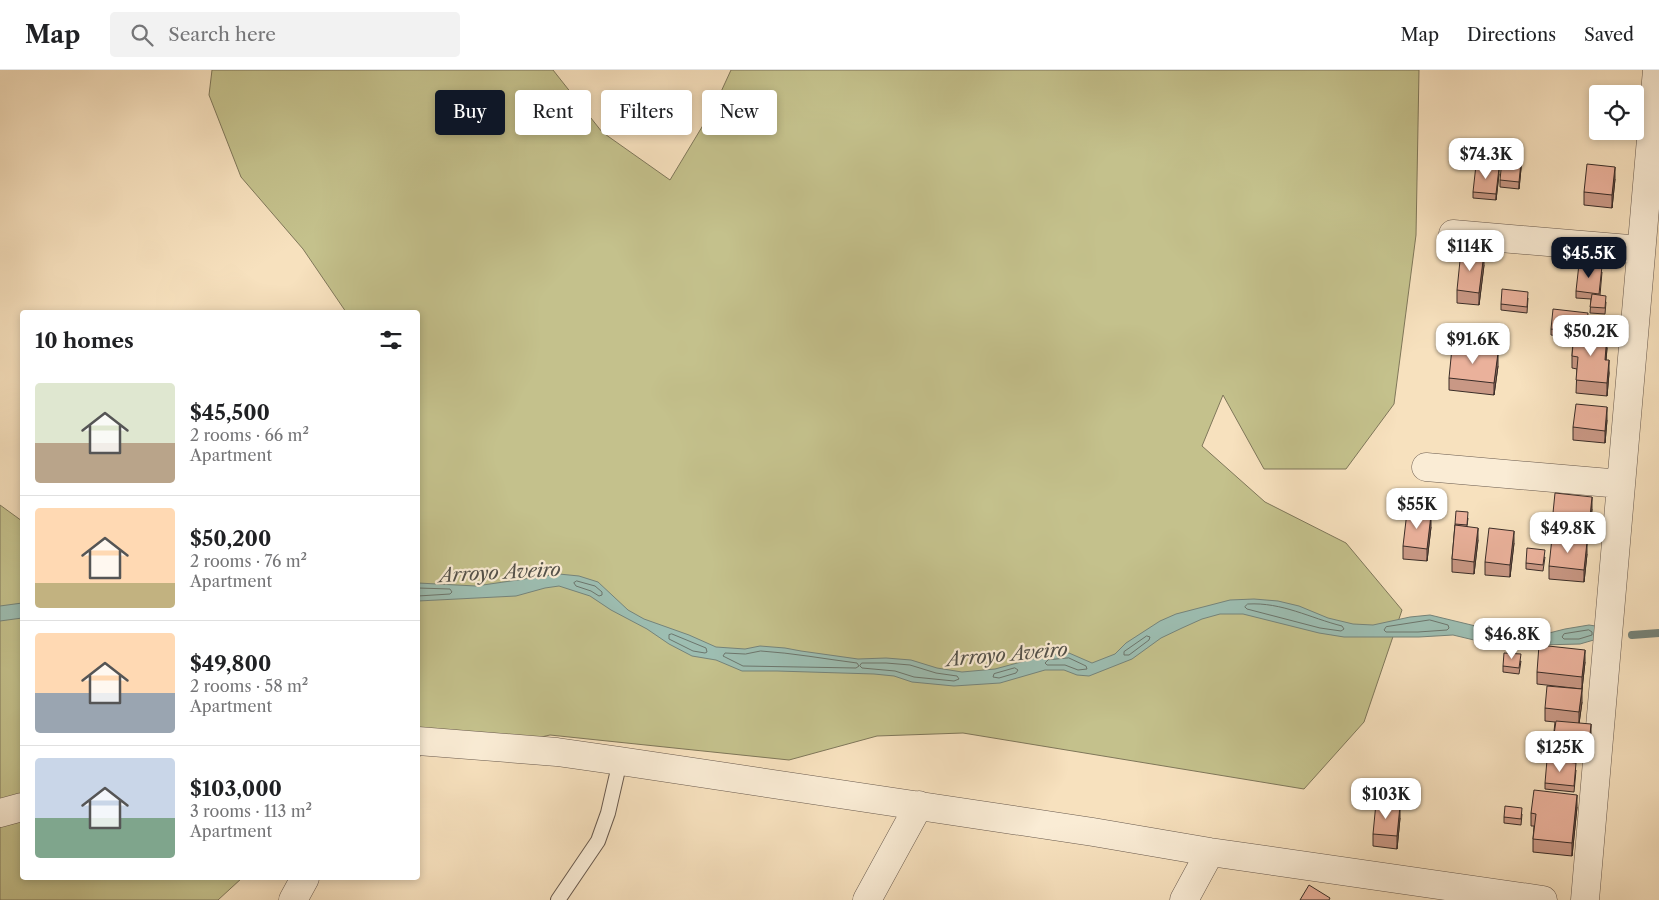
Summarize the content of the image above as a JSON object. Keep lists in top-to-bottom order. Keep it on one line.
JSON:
{"water":["Arroyo Aveiro"],"page":{"header":"Map","search":"Search here","nav":["Map","Directions","Saved"],"chip":["Buy","Rent","Filters","New"],"price":["$74.3K","$114K","$45.5K","$50.2K","$91.6K","$55K","$49.8K","$46.8K","$125K","$103K"],"heading":"10 homes","list":[{"name":"$45,500","note":"2 rooms · 66 m² · Apartment"},{"name":"$50,200","note":"2 rooms · 76 m² · Apartment"},{"name":"$49,800","note":"2 rooms · 58 m² · Apartment"},{"name":"$103,000","note":"3 rooms · 113 m² · Apartment"}]}}
